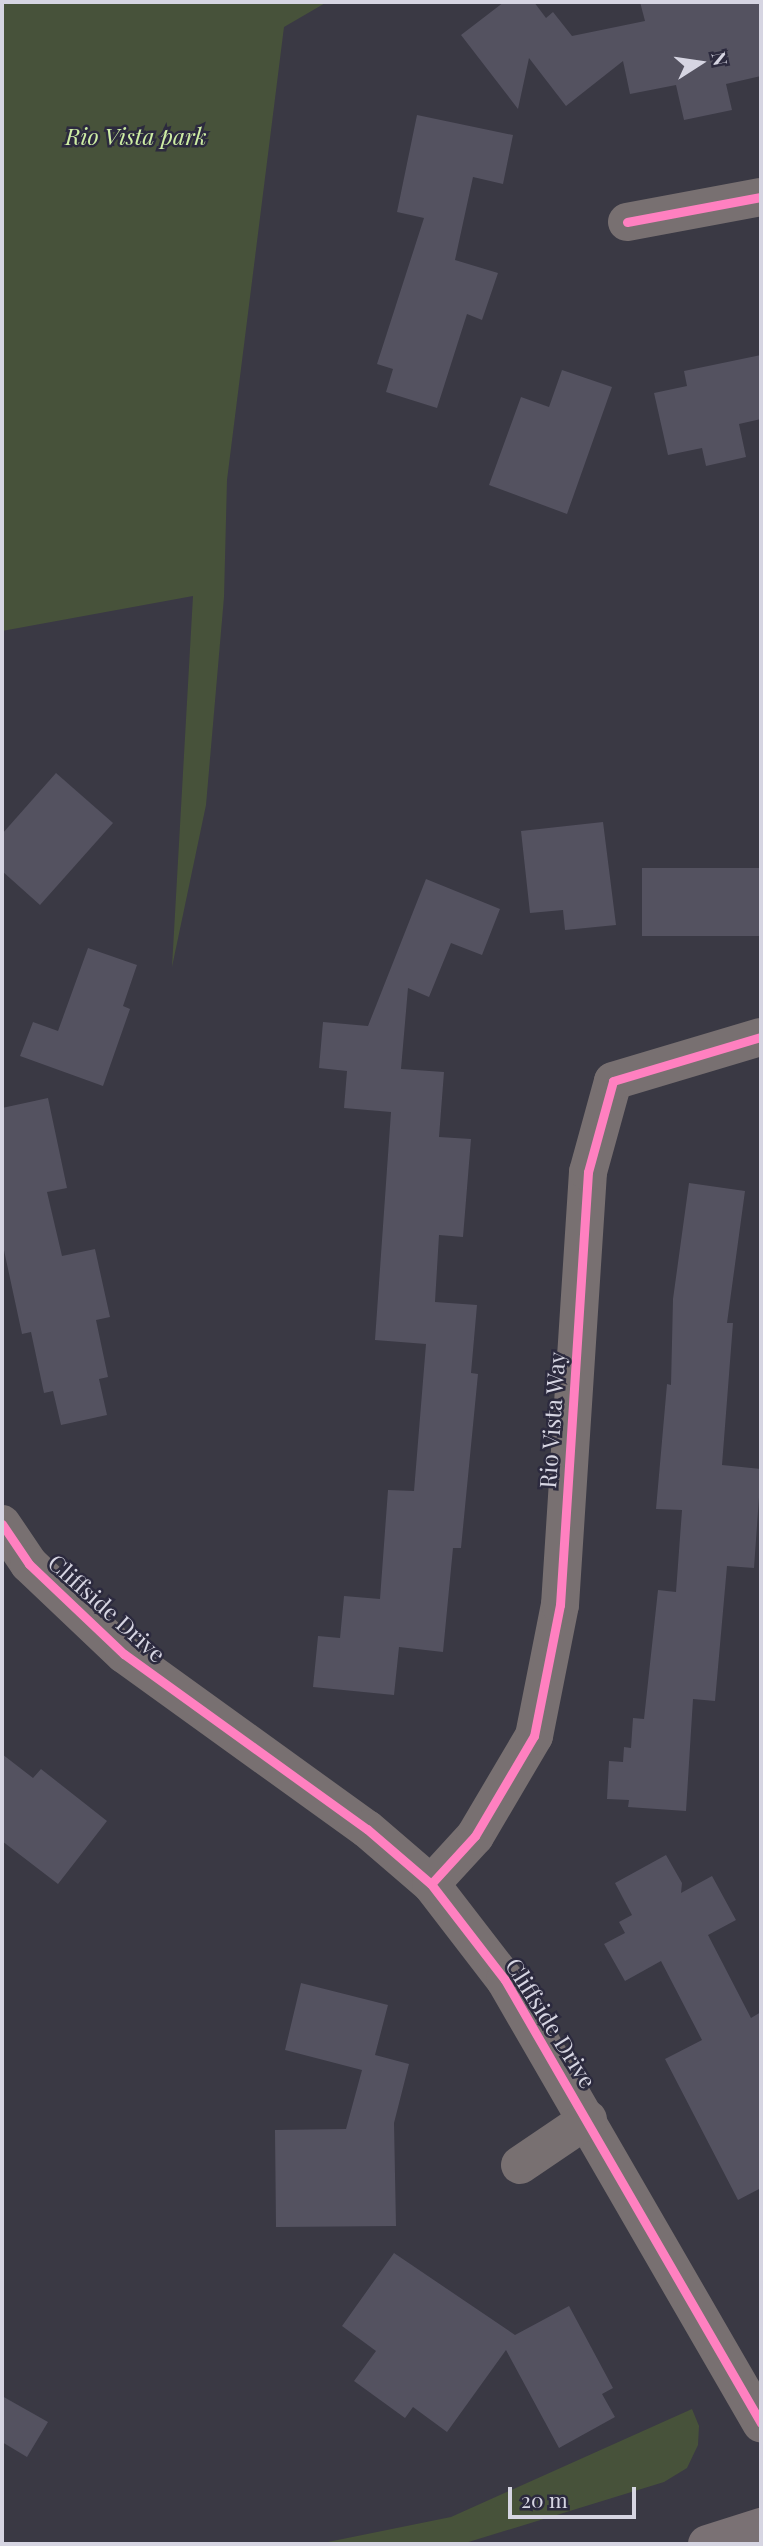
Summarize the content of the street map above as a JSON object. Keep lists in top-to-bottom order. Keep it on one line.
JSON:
{"streets":{"street":["Rio Vista Way","Cliffside Drive"]},"crossings":[["Rio Vista Way","Cliffside Drive"]],"parks":["Rio Vista park"],"scale_bar":"20 m","north":"right"}
